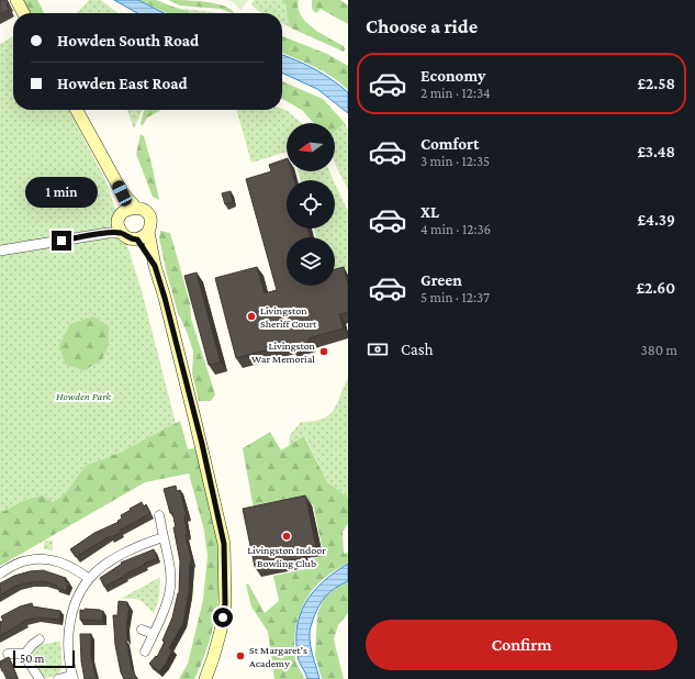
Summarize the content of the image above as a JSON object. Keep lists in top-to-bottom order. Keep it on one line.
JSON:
{"parks":["Howden Park"],"places":["Livingston Sheriff Court","Livingston War Memorial","Livingston Indoor Bowling Club","St Margaret's Academy"],"scale_bar":"50 m","north":"left","page":{"heading":"Choose a ride","banner":["Howden South Road","Howden East Road"],"list":[{"name":"Economy","note":"2 min · 12:34","value":"£2.58"},{"name":"Comfort","note":"3 min · 12:35","value":"£3.48"},{"name":"XL","note":"4 min · 12:36","value":"£4.39"},{"name":"Green","note":"5 min · 12:37","value":"£2.60"}],"bubble":"1 min","pay":["Cash","380 m"],"buttons":"Confirm","scale":"50 m"}}
